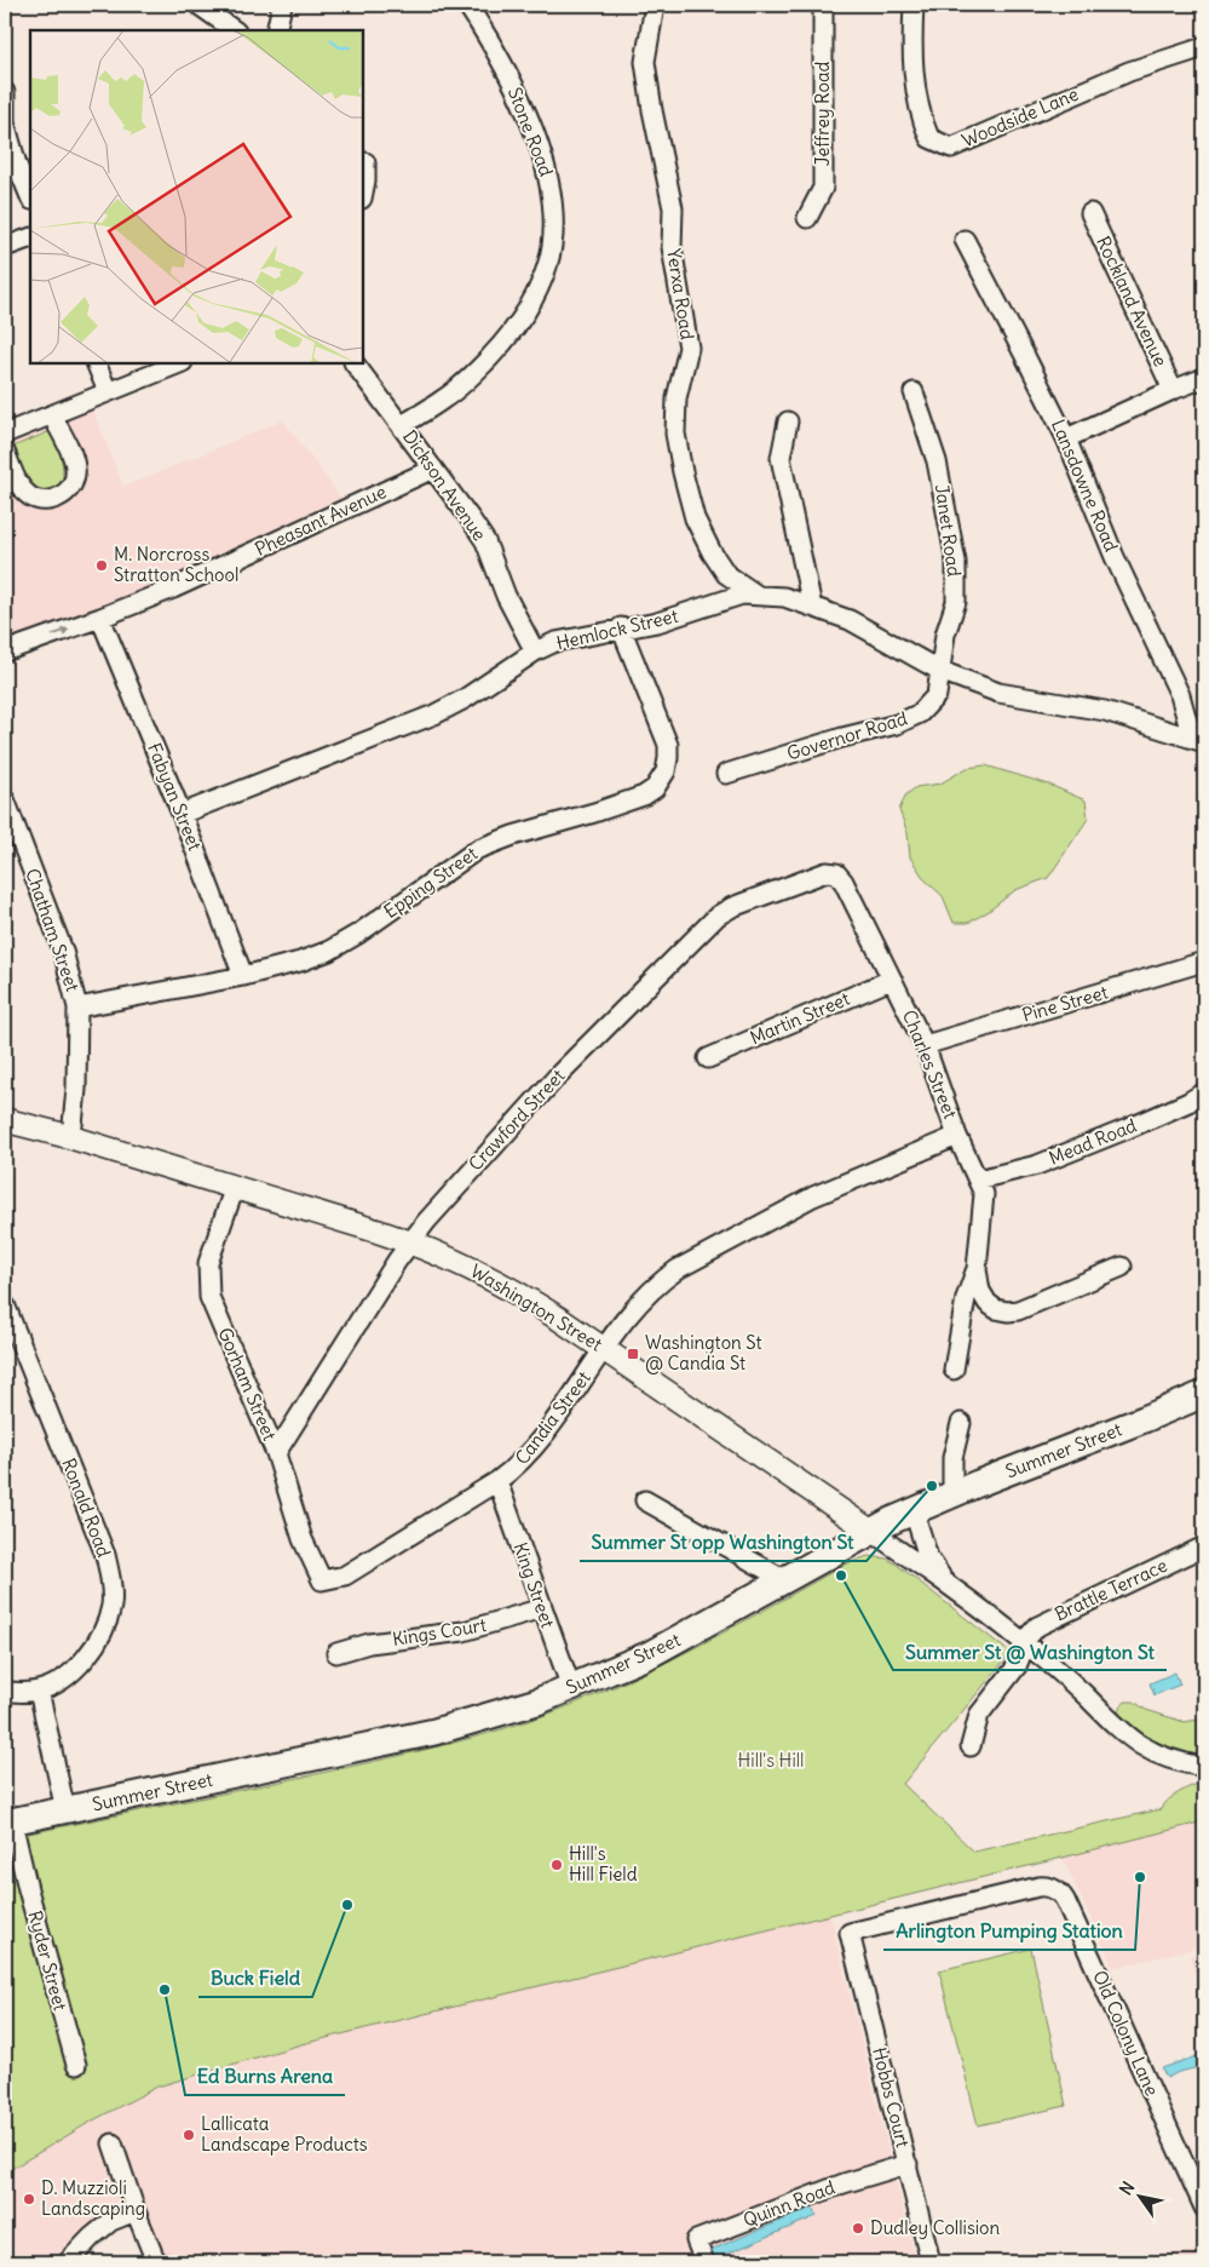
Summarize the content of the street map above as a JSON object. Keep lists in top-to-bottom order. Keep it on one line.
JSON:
{"streets":{"main road":["Summer Street"],"street":["Jeffrey Road","Woodside Lane","Stone Road","Yerxa Road","Rockland Avenue","Dickson Avenue","Lansdowne Road","Pheasant Avenue","Janet Road","Hemlock Street","Governor Road","Fabyan Street","Epping Street","Chatham Street","Pine Street","Martin Street","Charles Street","Crawford Street","Mead Road","Washington Street","Gorham Street","Candia Street","Ronald Road","King Street","Brattle Terrace","Kings Court","Ryder Street","Old Colony Lane","Hobbs Court","Quinn Road"]},"crossings":[["Stone Road","Dickson Avenue"],["Yerxa Road","Hemlock Street"],["Dickson Avenue","Pheasant Avenue"],["Dickson Avenue","Hemlock Street"],["Lansdowne Road","Hemlock Street"],["Pheasant Avenue","Fabyan Street"],["Janet Road","Hemlock Street"],["Janet Road","Governor Road"],["Hemlock Street","Governor Road"],["Hemlock Street","Fabyan Street"],["Hemlock Street","Epping Street"],["Fabyan Street","Epping Street"],["Epping Street","Chatham Street"],["Chatham Street","Washington Street"],["Pine Street","Charles Street"],["Martin Street","Charles Street"],["Charles Street","Crawford Street"],["Charles Street","Mead Road"],["Charles Street","Candia Street"],["Crawford Street","Washington Street"],["Crawford Street","Gorham Street"],["Washington Street","Gorham Street"],["Washington Street","Candia Street"],["Washington Street","Summer Street"],["Washington Street","Brattle Terrace"],["Gorham Street","Candia Street"],["Candia Street","King Street"],["Summer Street","King Street"],["Summer Street","Ryder Street"],["King Street","Kings Court"],["Old Colony Lane","Hobbs Court"],["Hobbs Court","Quinn Road"]],"parks":["Hill's Hill"],"places":{"other":["M. Norcross Stratton School","Summer St opp Washington St","Summer St @ Washington St","Hill's Hill Field","Arlington Pumping Station","Buck Field","Ed Burns Arena","Lallicata Landscape Products","D. Muzzioli Landscaping","Dudley Collision"],"transit":["Washington St @ Candia St"]},"north":"top left"}
